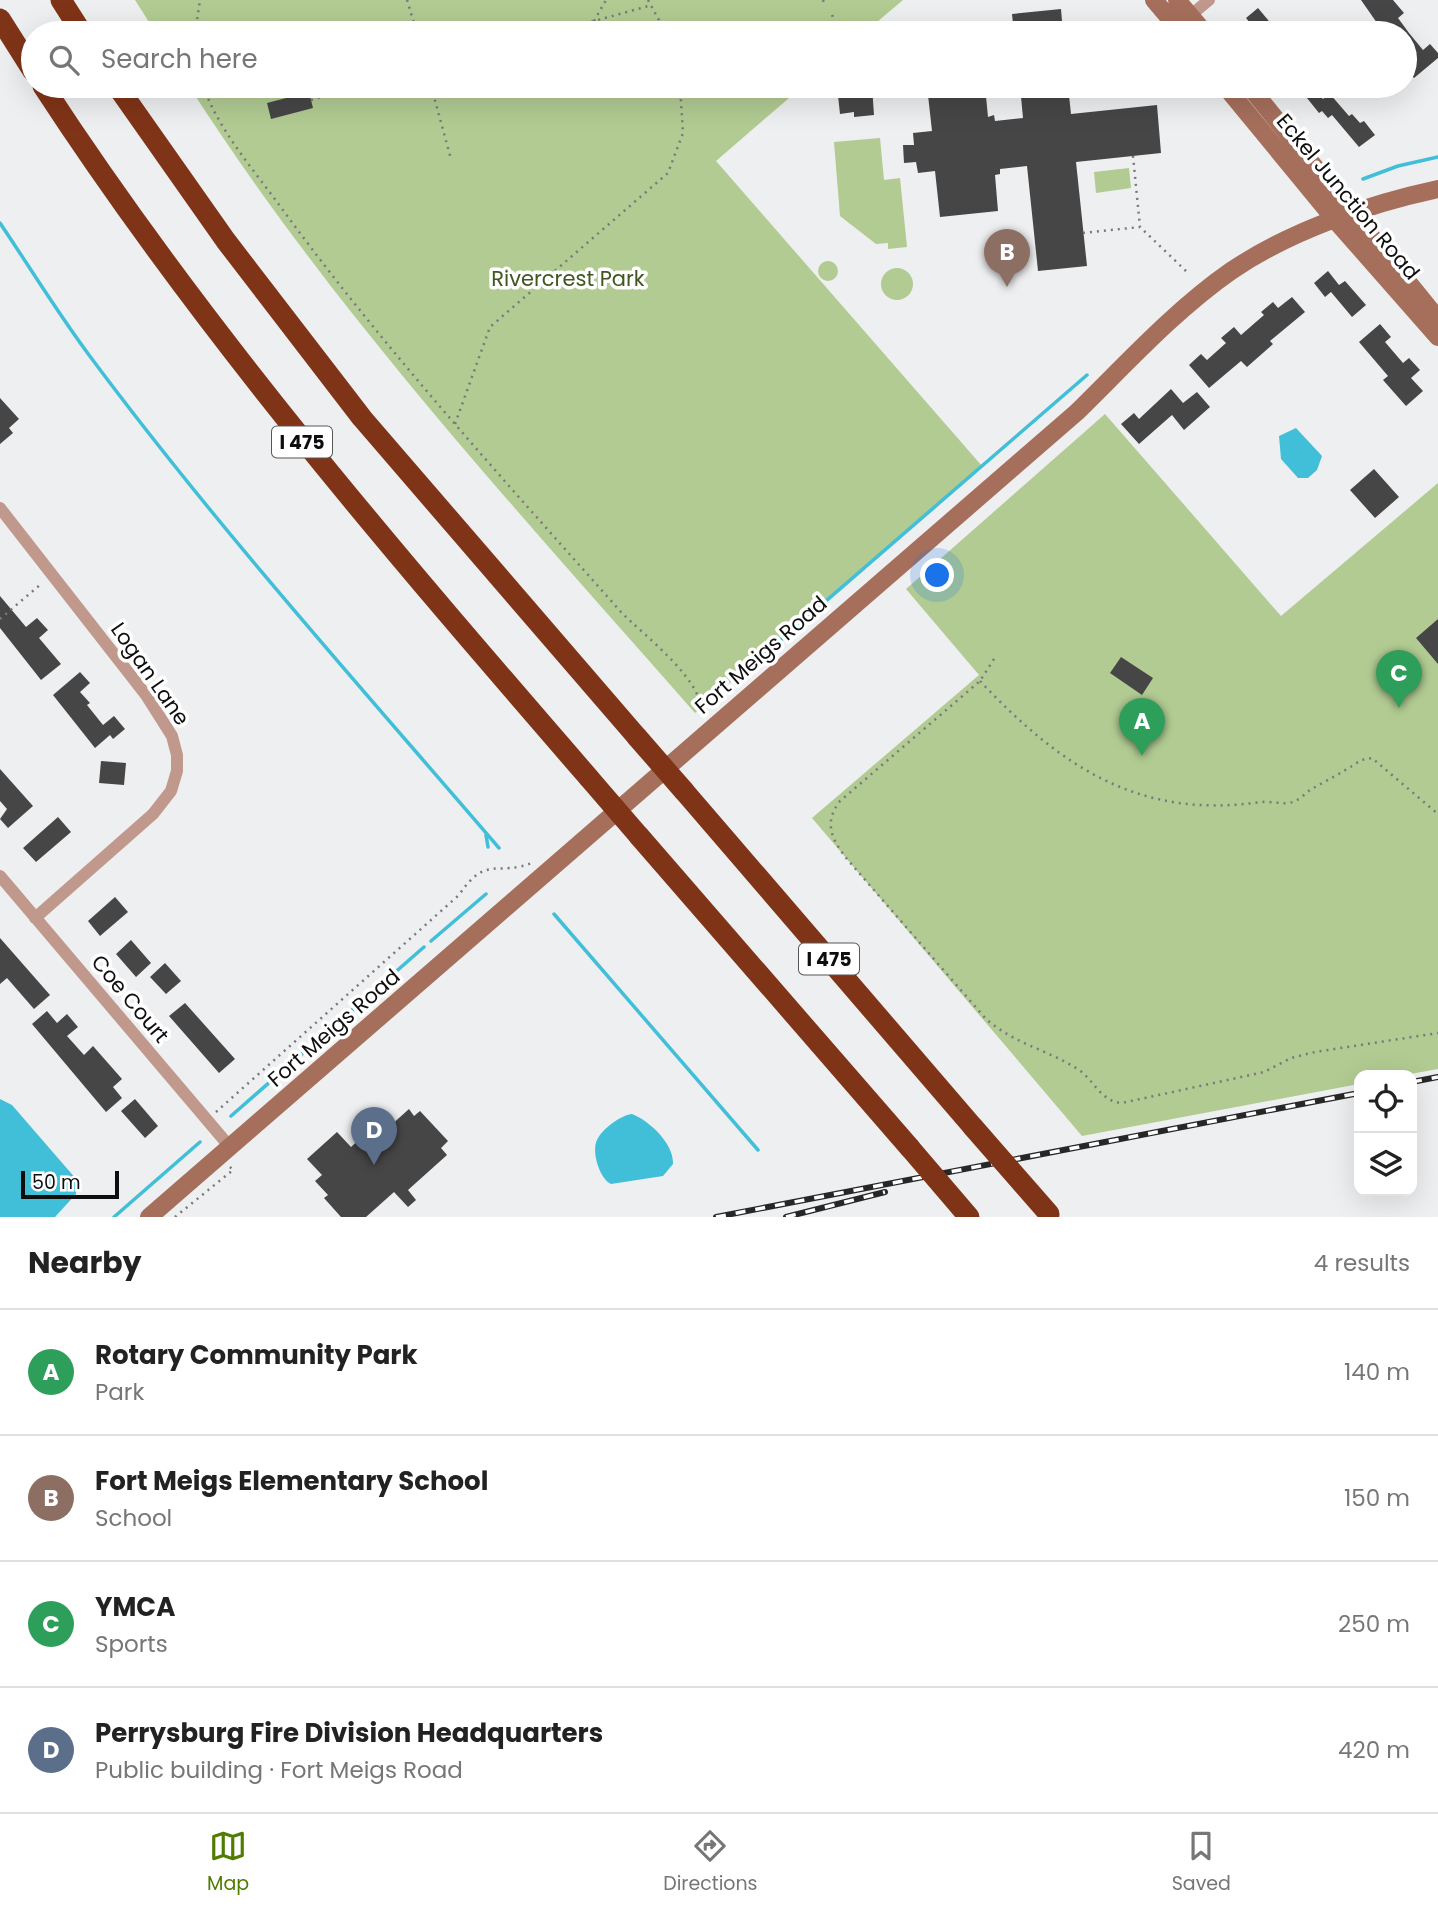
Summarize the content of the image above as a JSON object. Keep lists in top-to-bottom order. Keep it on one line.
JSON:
{"streets":{"highway":["I 475"],"street":["Eckel Junction Road","Fort Meigs Road","Logan Lane","Coe Court"]},"crossings":[["Eckel Junction Road","Fort Meigs Road"],["Fort Meigs Road","Coe Court"],["Logan Lane","Coe Court"]],"parks":["Rivercrest Park"],"scale_bar":"50 m","page":{"search":"Search here","pins":["B","C","A","D"],"scale":"50 m","heading":["Nearby","4 results"],"list":[{"mark":"A","name":"Rotary Community Park","note":"Park","value":"140 m"},{"mark":"B","name":"Fort Meigs Elementary School","note":"School","value":"150 m"},{"mark":"C","name":"YMCA","note":"Sports","value":"250 m"},{"mark":"D","name":"Perrysburg Fire Division Headquarters","note":"Public building · Fort Meigs Road","value":"420 m"}],"nav":["Map","Directions","Saved"]}}
